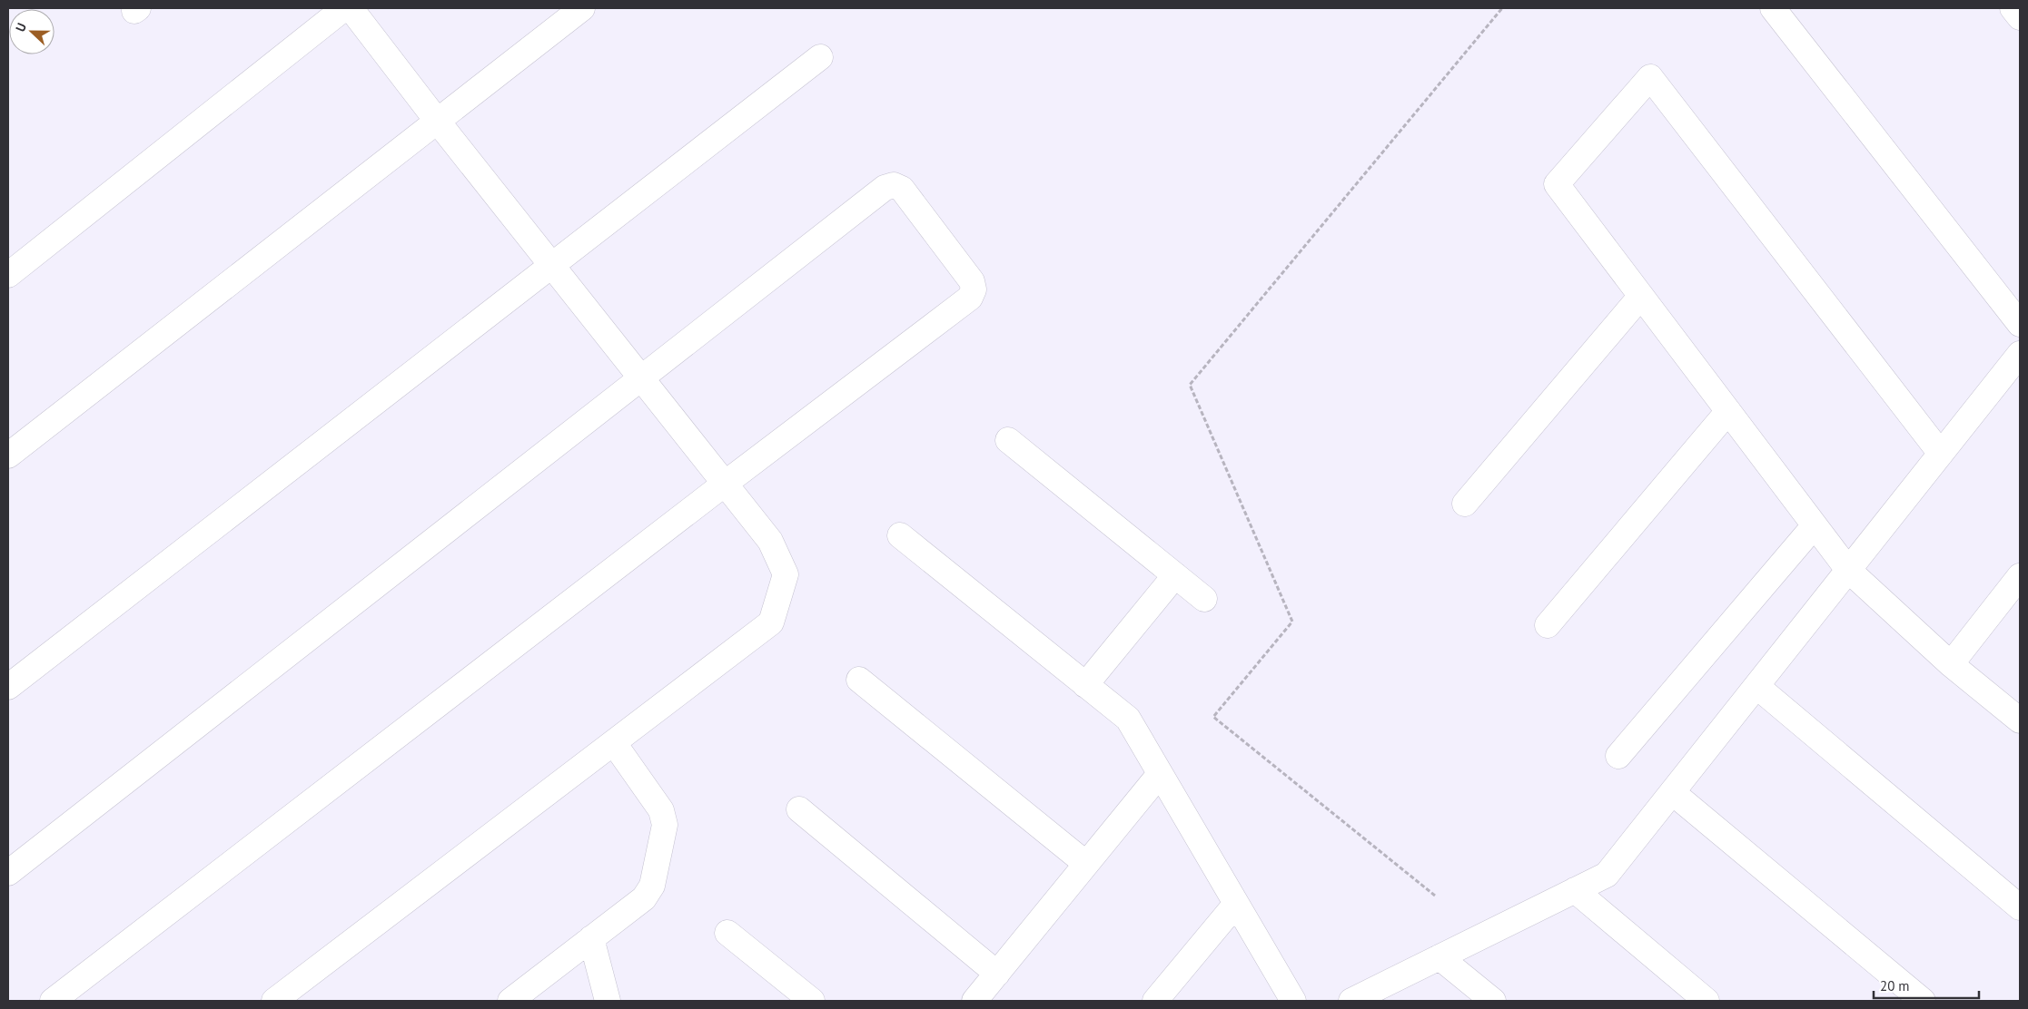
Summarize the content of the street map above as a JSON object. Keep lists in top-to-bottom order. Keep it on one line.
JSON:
{"scale_bar":"20 m","north":"left"}
